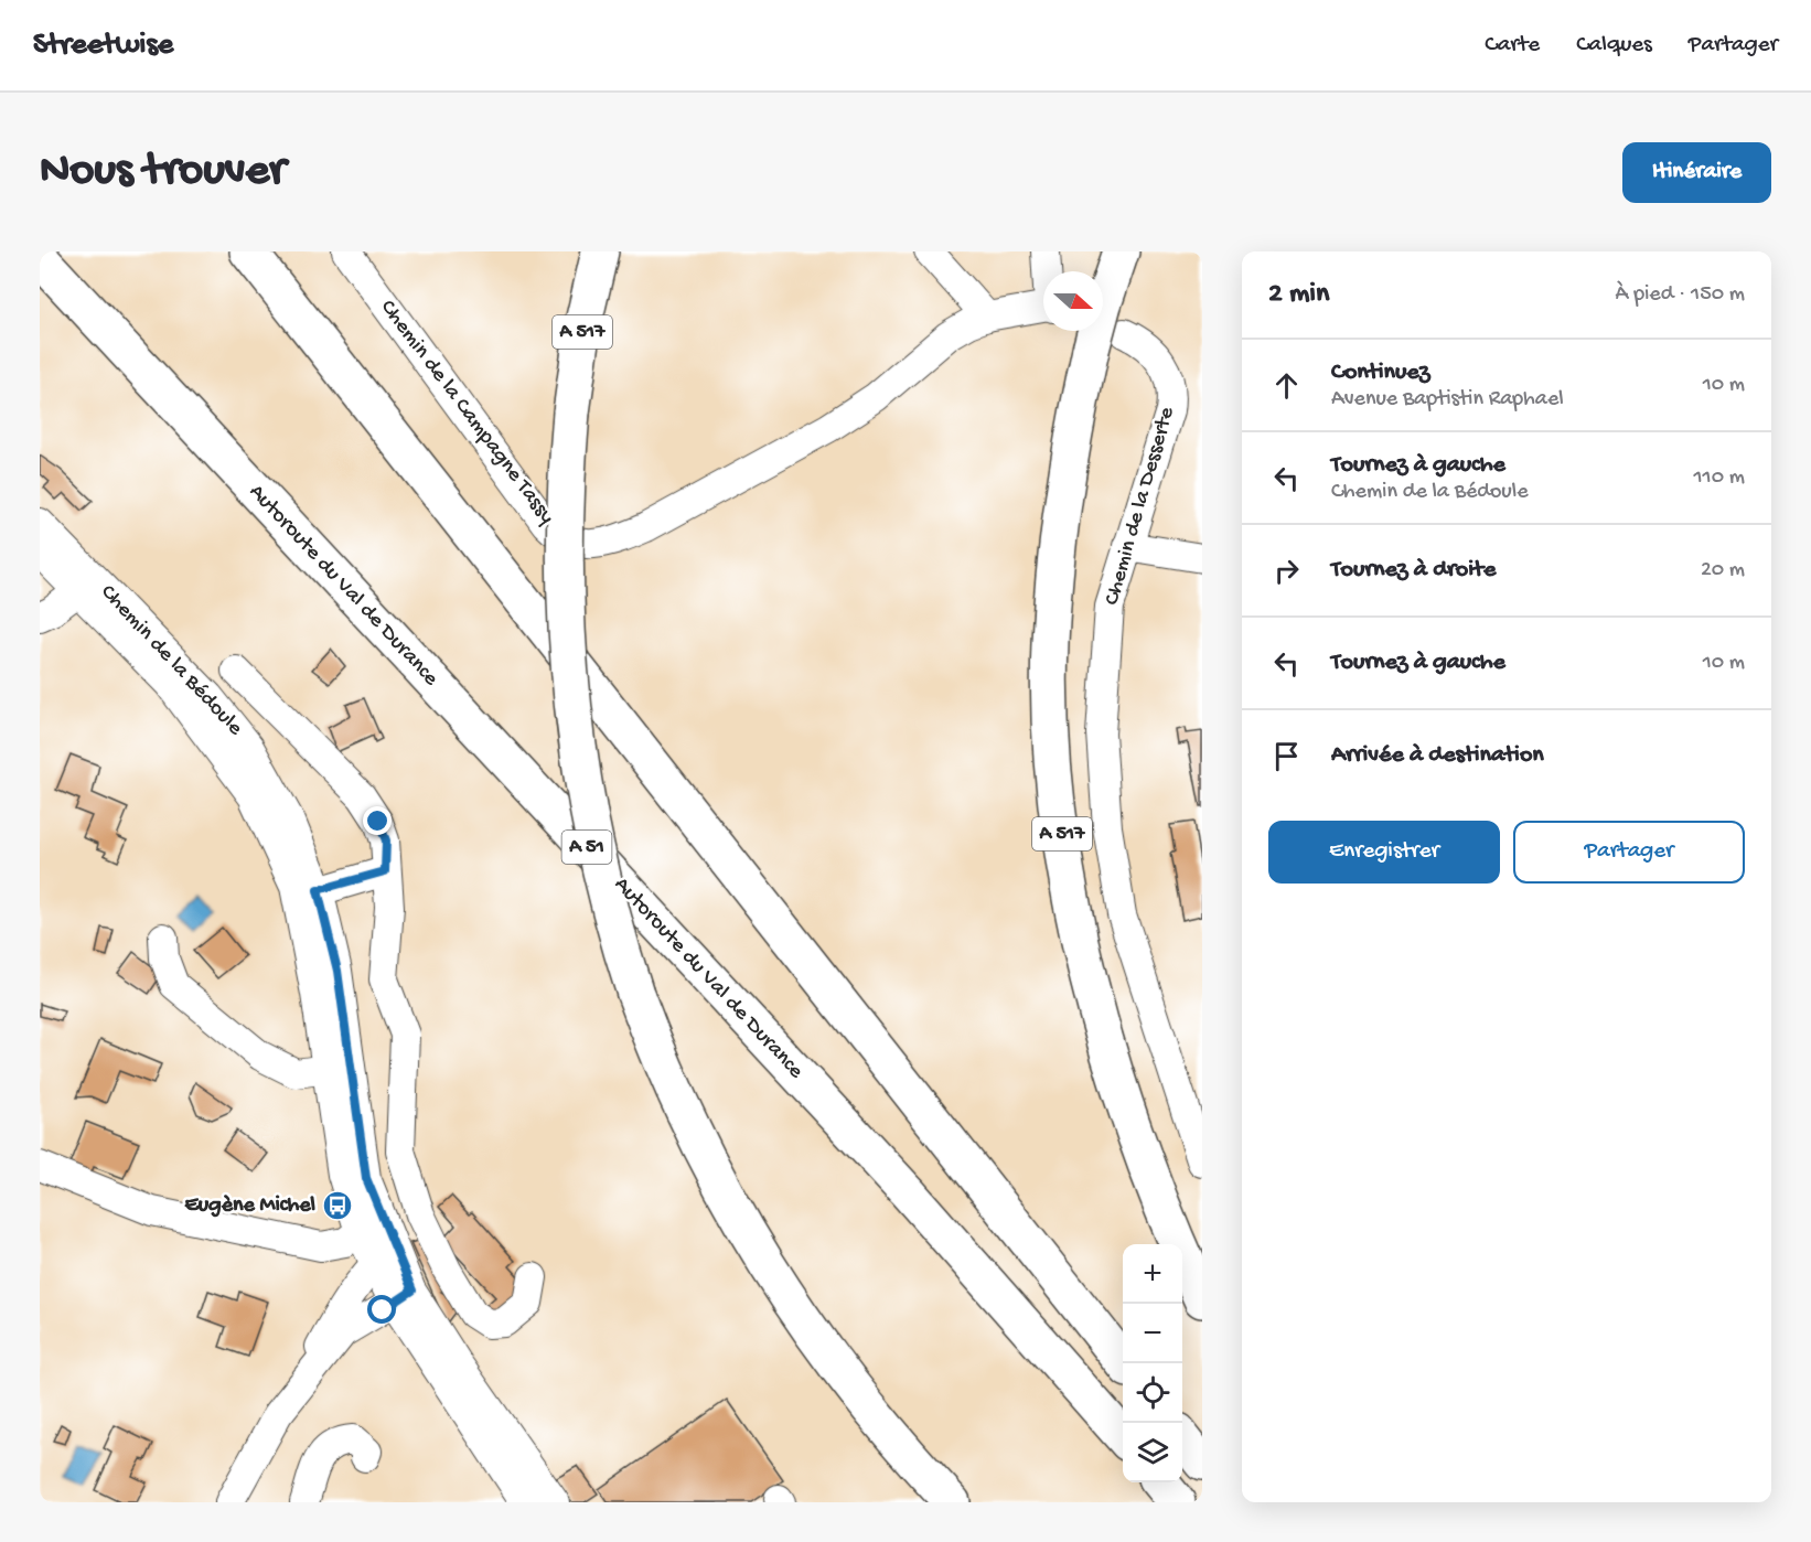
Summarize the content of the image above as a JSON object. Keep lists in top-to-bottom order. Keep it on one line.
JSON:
{"streets":{"highway":["A 517","Autoroute du Val de Durance","A 51"],"street":["Chemin de la Campagne Tassy","Chemin de la Desserte","Chemin de la Bédoule"]},"places":{"bus stop":["Eugène Michel"]},"north":"right","page":{"header":"Streetwise","nav":["Carte","Calques","Partager"],"buttons":["Itinéraire",["Enregistrer","Partager"]],"title":"Nous trouver","heading":["2 min","À pied · 150 m"],"list":[["Continuez","Avenue Baptistin Raphael","10 m"],["Tournez à gauche","Chemin de la Bédoule","110 m"],["Tournez à droite","20 m"],["Tournez à gauche","10 m"],"Arrivée à destination"],"map_buttons":["+","−"]}}
